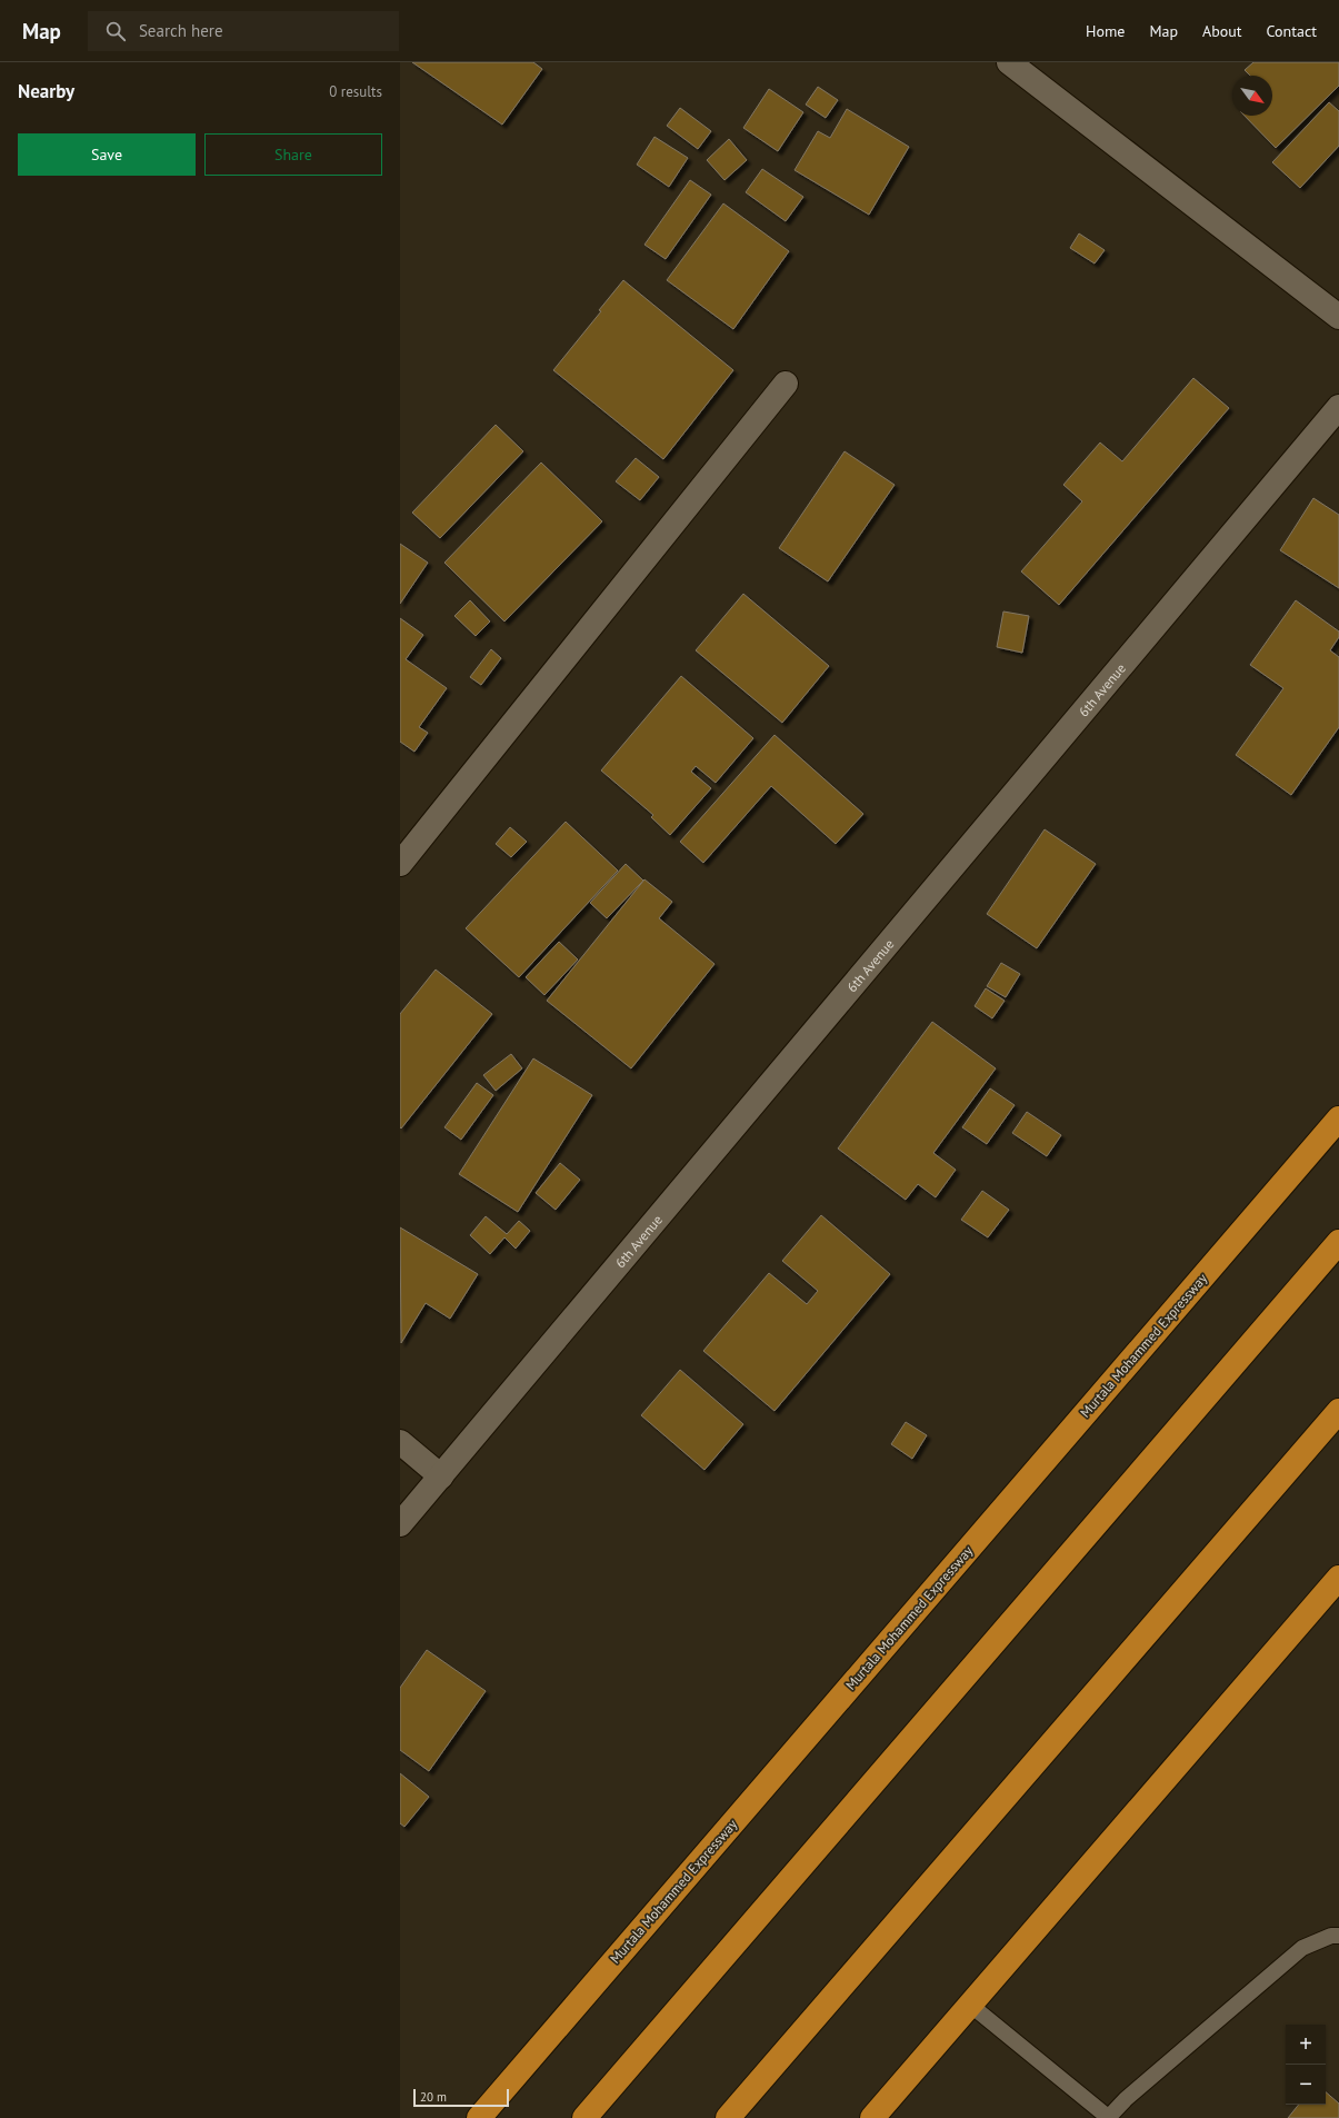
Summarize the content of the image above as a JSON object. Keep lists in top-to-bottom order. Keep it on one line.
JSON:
{"streets":{"highway":["Murtala Mohammed Expressway"],"street":["6th Avenue"]},"scale_bar":"20 m","north":"bottom right","page":{"header":"Map","search":"Search here","nav":["Home","Map","About","Contact"],"heading":["Nearby","0 results"],"buttons":["Save","Share"],"map_buttons":["+","−"],"scale":"20 m"}}
